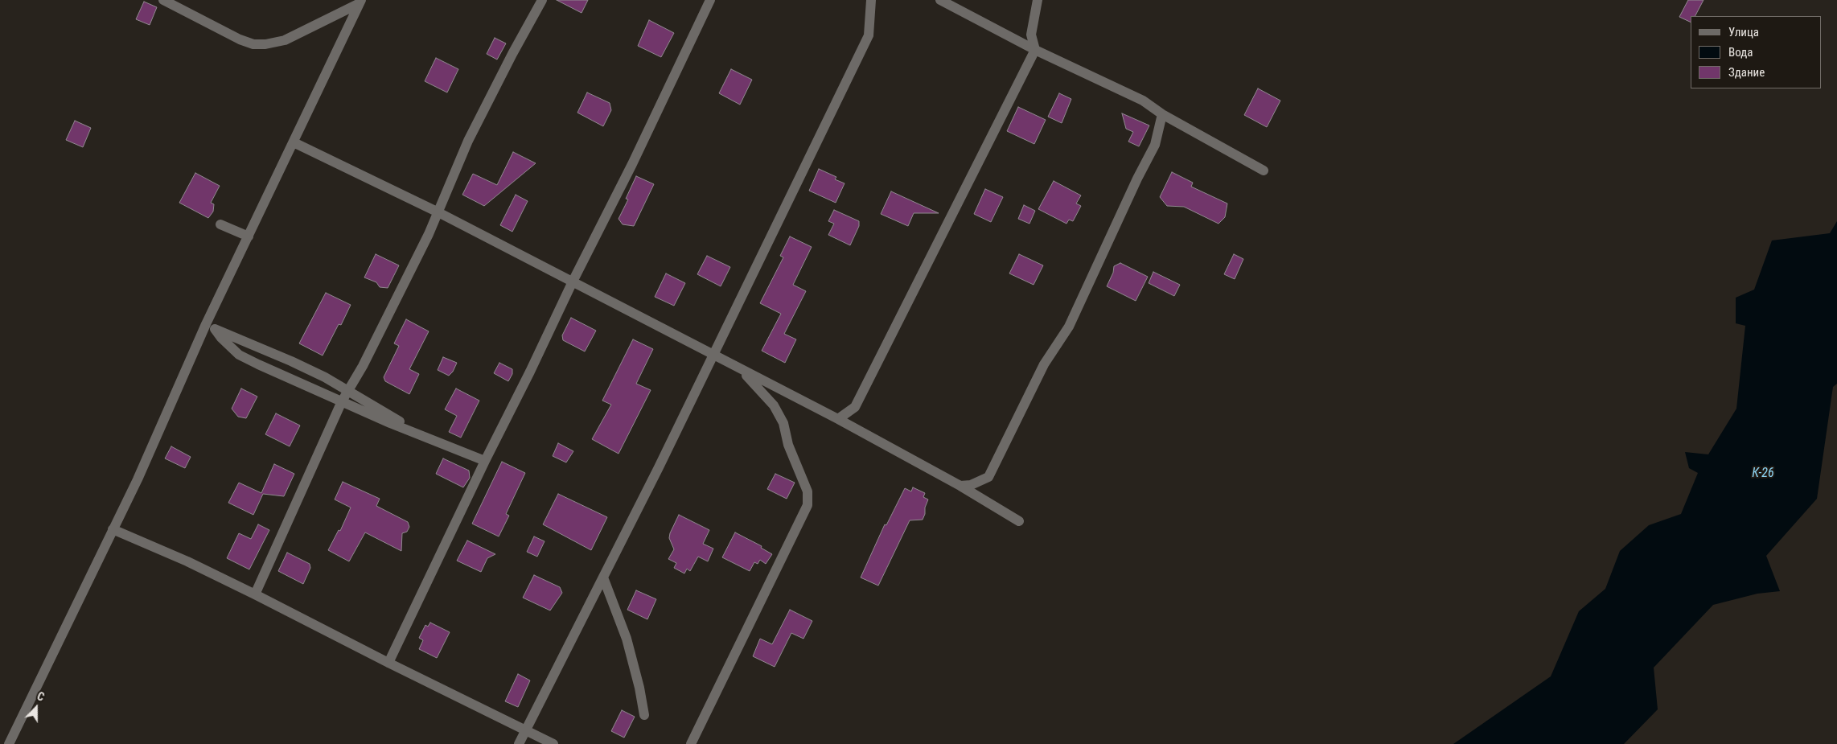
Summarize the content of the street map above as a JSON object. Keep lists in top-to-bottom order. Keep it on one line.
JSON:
{"water":["К-26"],"legend":["Улица","Вода","Здание"],"north":"top"}
